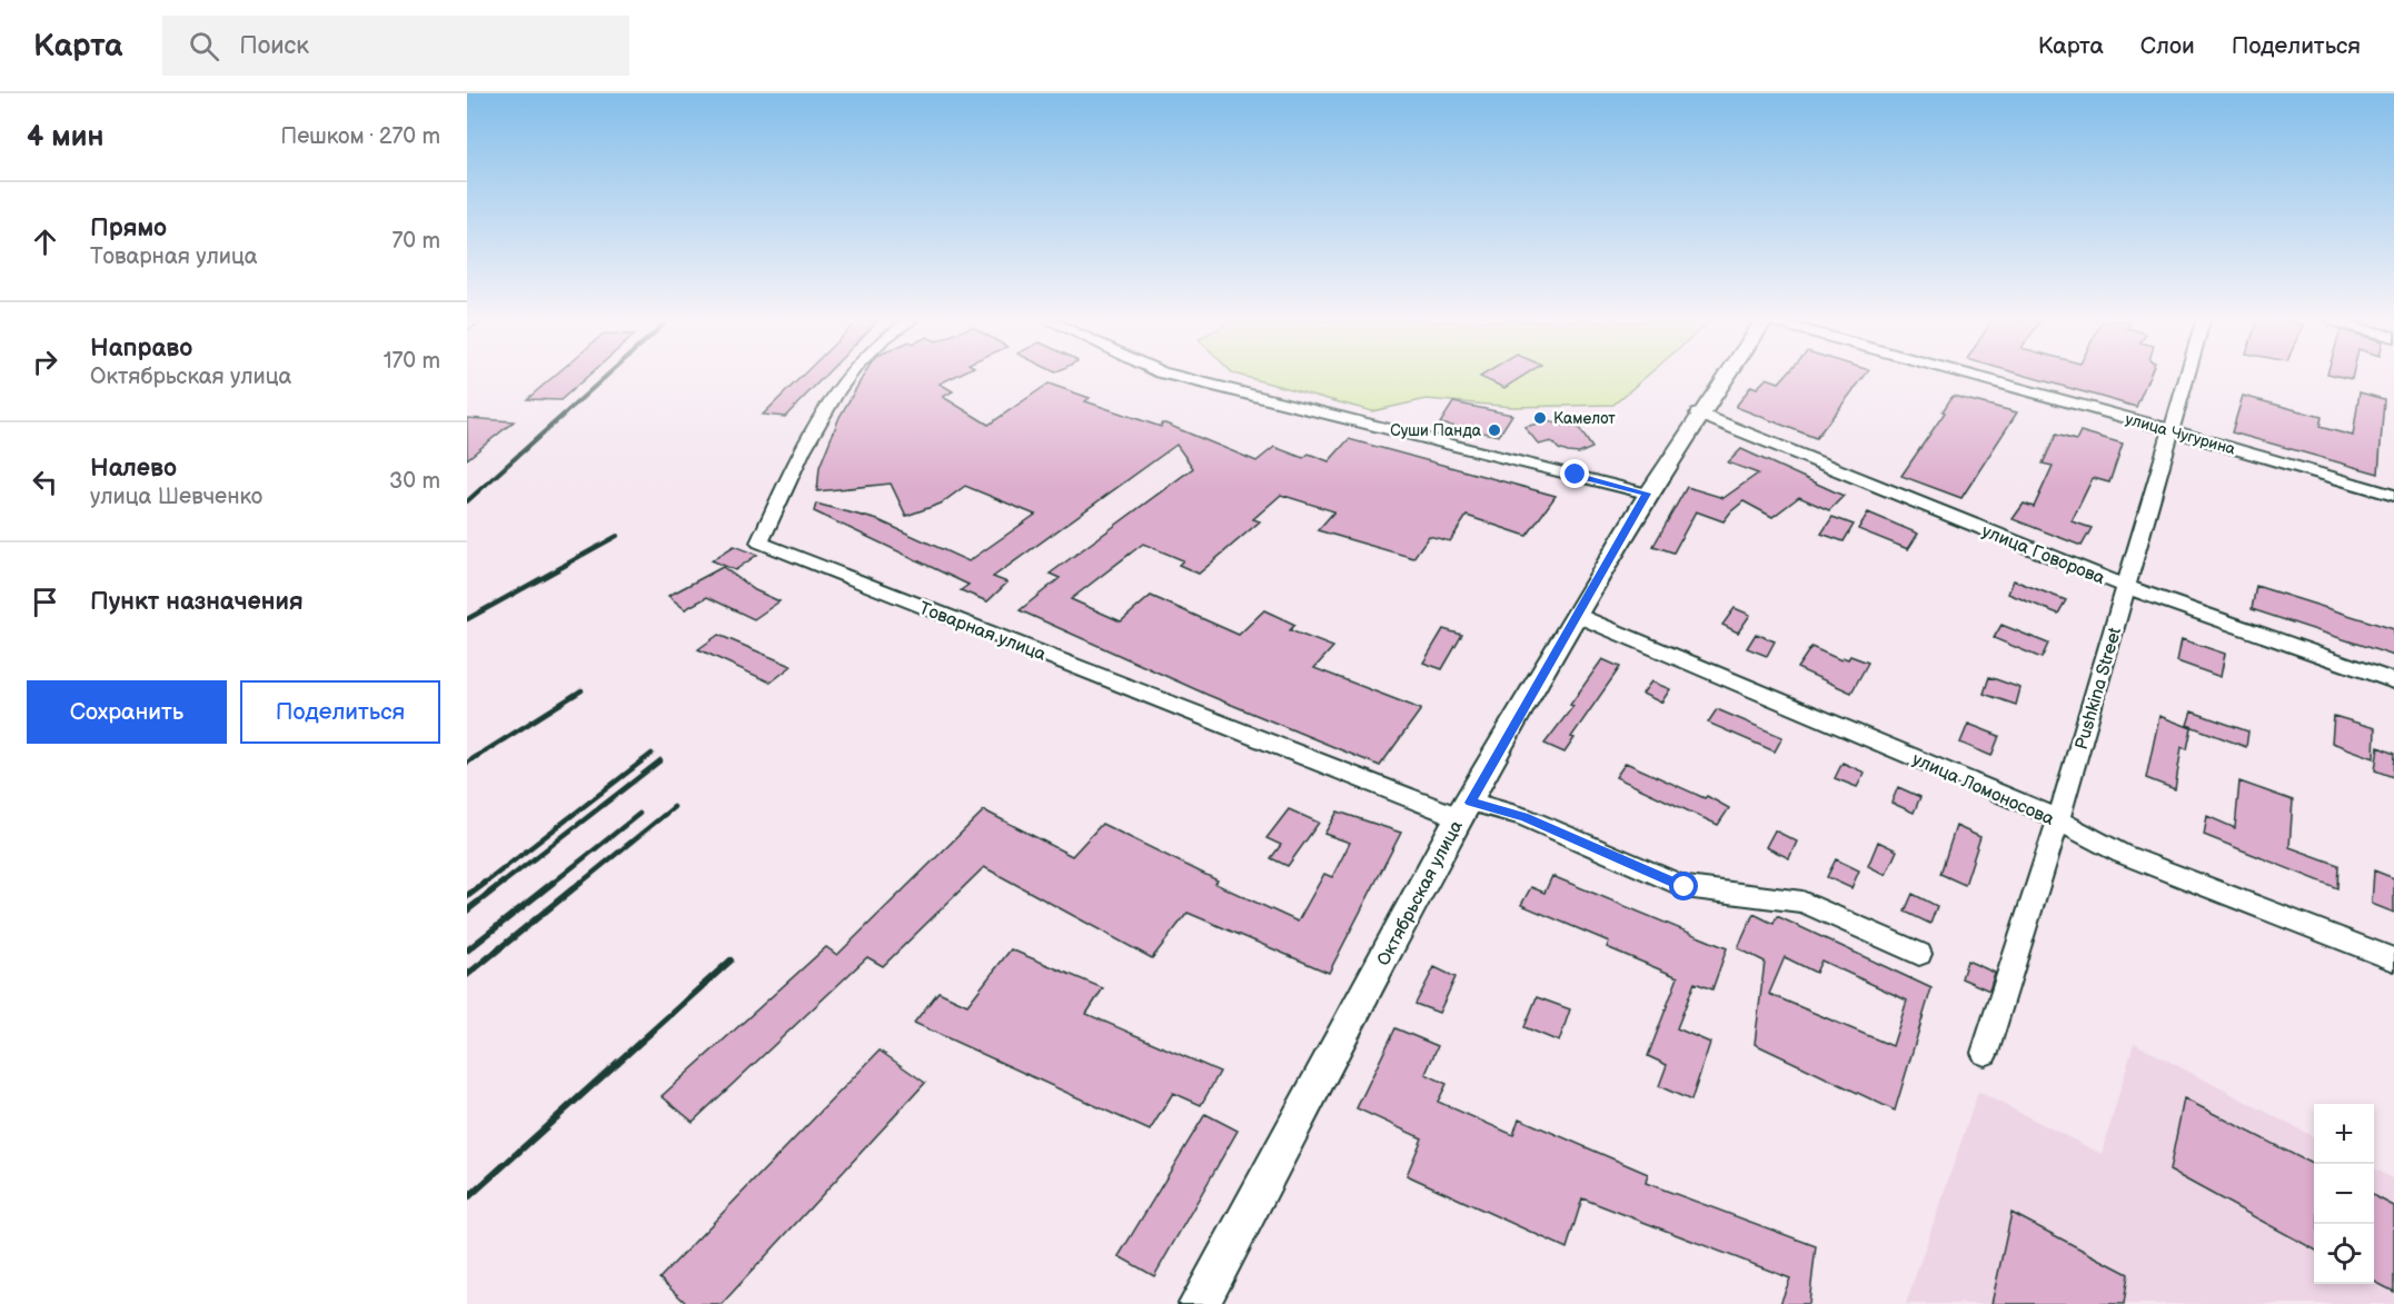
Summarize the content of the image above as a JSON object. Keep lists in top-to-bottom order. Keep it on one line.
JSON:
{"streets":{"main road":["Октябрьская улица"],"street":["улица Чугурина","улица Говорова","Товарная улица","Pushkina Street","улица Ломоносова"]},"crossings":[["улица Чугурина","Pushkina Street"],["улица Говорова","Pushkina Street"],["улица Говорова","Октябрьская улица"],["Товарная улица","Октябрьская улица"],["Pushkina Street","улица Ломоносова"],["улица Ломоносова","Октябрьская улица"]],"places":["Камелот","Суши Панда"],"page":{"header":"Карта","search":"Поиск","nav":["Карта","Слои","Поделиться"],"heading":["4 мин","Пешком · 270 m"],"list":[["Прямо","Товарная улица","70 m"],["Направо","Октябрьская улица","170 m"],["Налево","улица Шевченко","30 m"],"Пункт назначения"],"buttons":["Сохранить","Поделиться"],"map_buttons":["+","−"]}}
